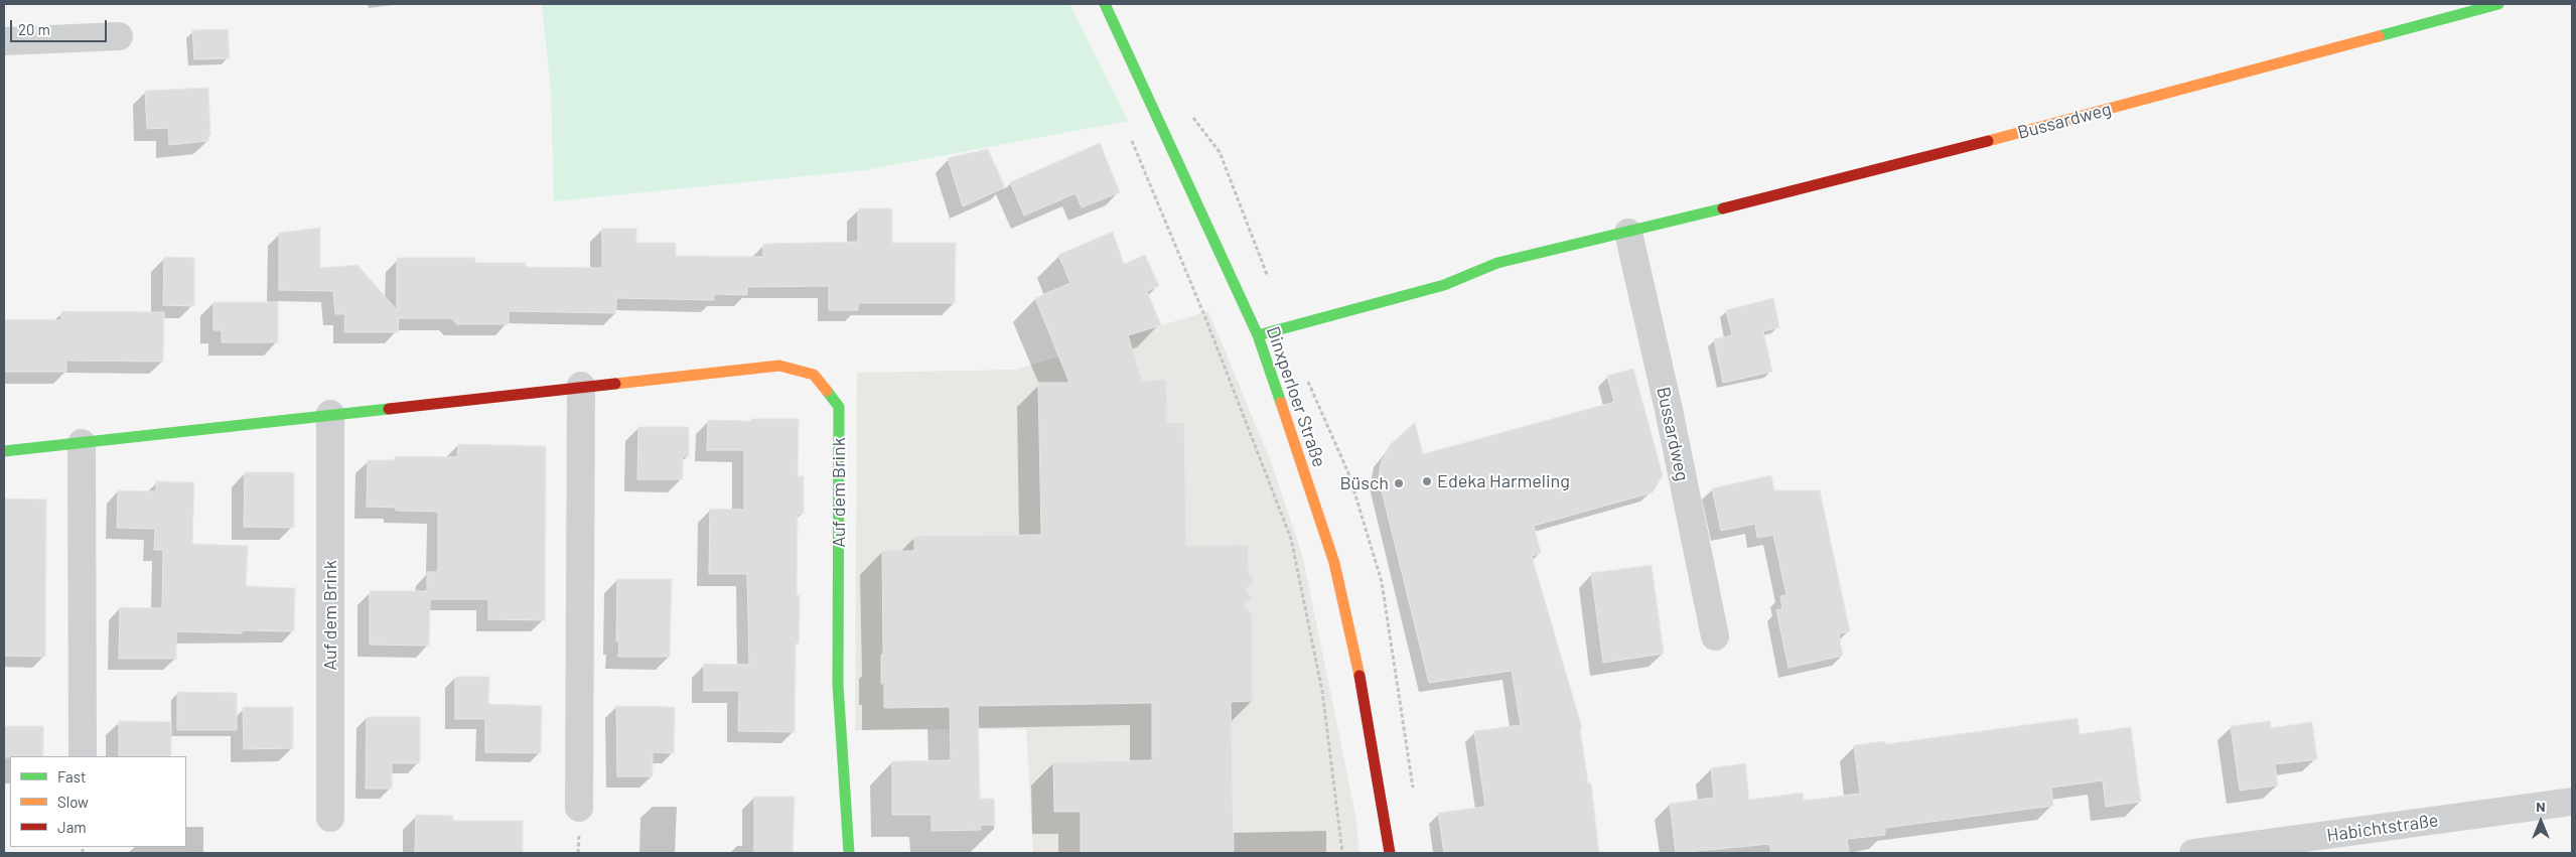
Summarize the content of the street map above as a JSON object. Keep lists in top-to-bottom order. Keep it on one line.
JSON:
{"streets":{"street":["Bussardweg","Dinxperloer Straße","Auf dem Brink","Habichtstraße"]},"crossings":[["Bussardweg","Dinxperloer Straße"]],"places":["Edeka Harmeling","Büsch"],"legend":["Fast","Slow","Jam"],"scale_bar":"20 m","north":"top"}
